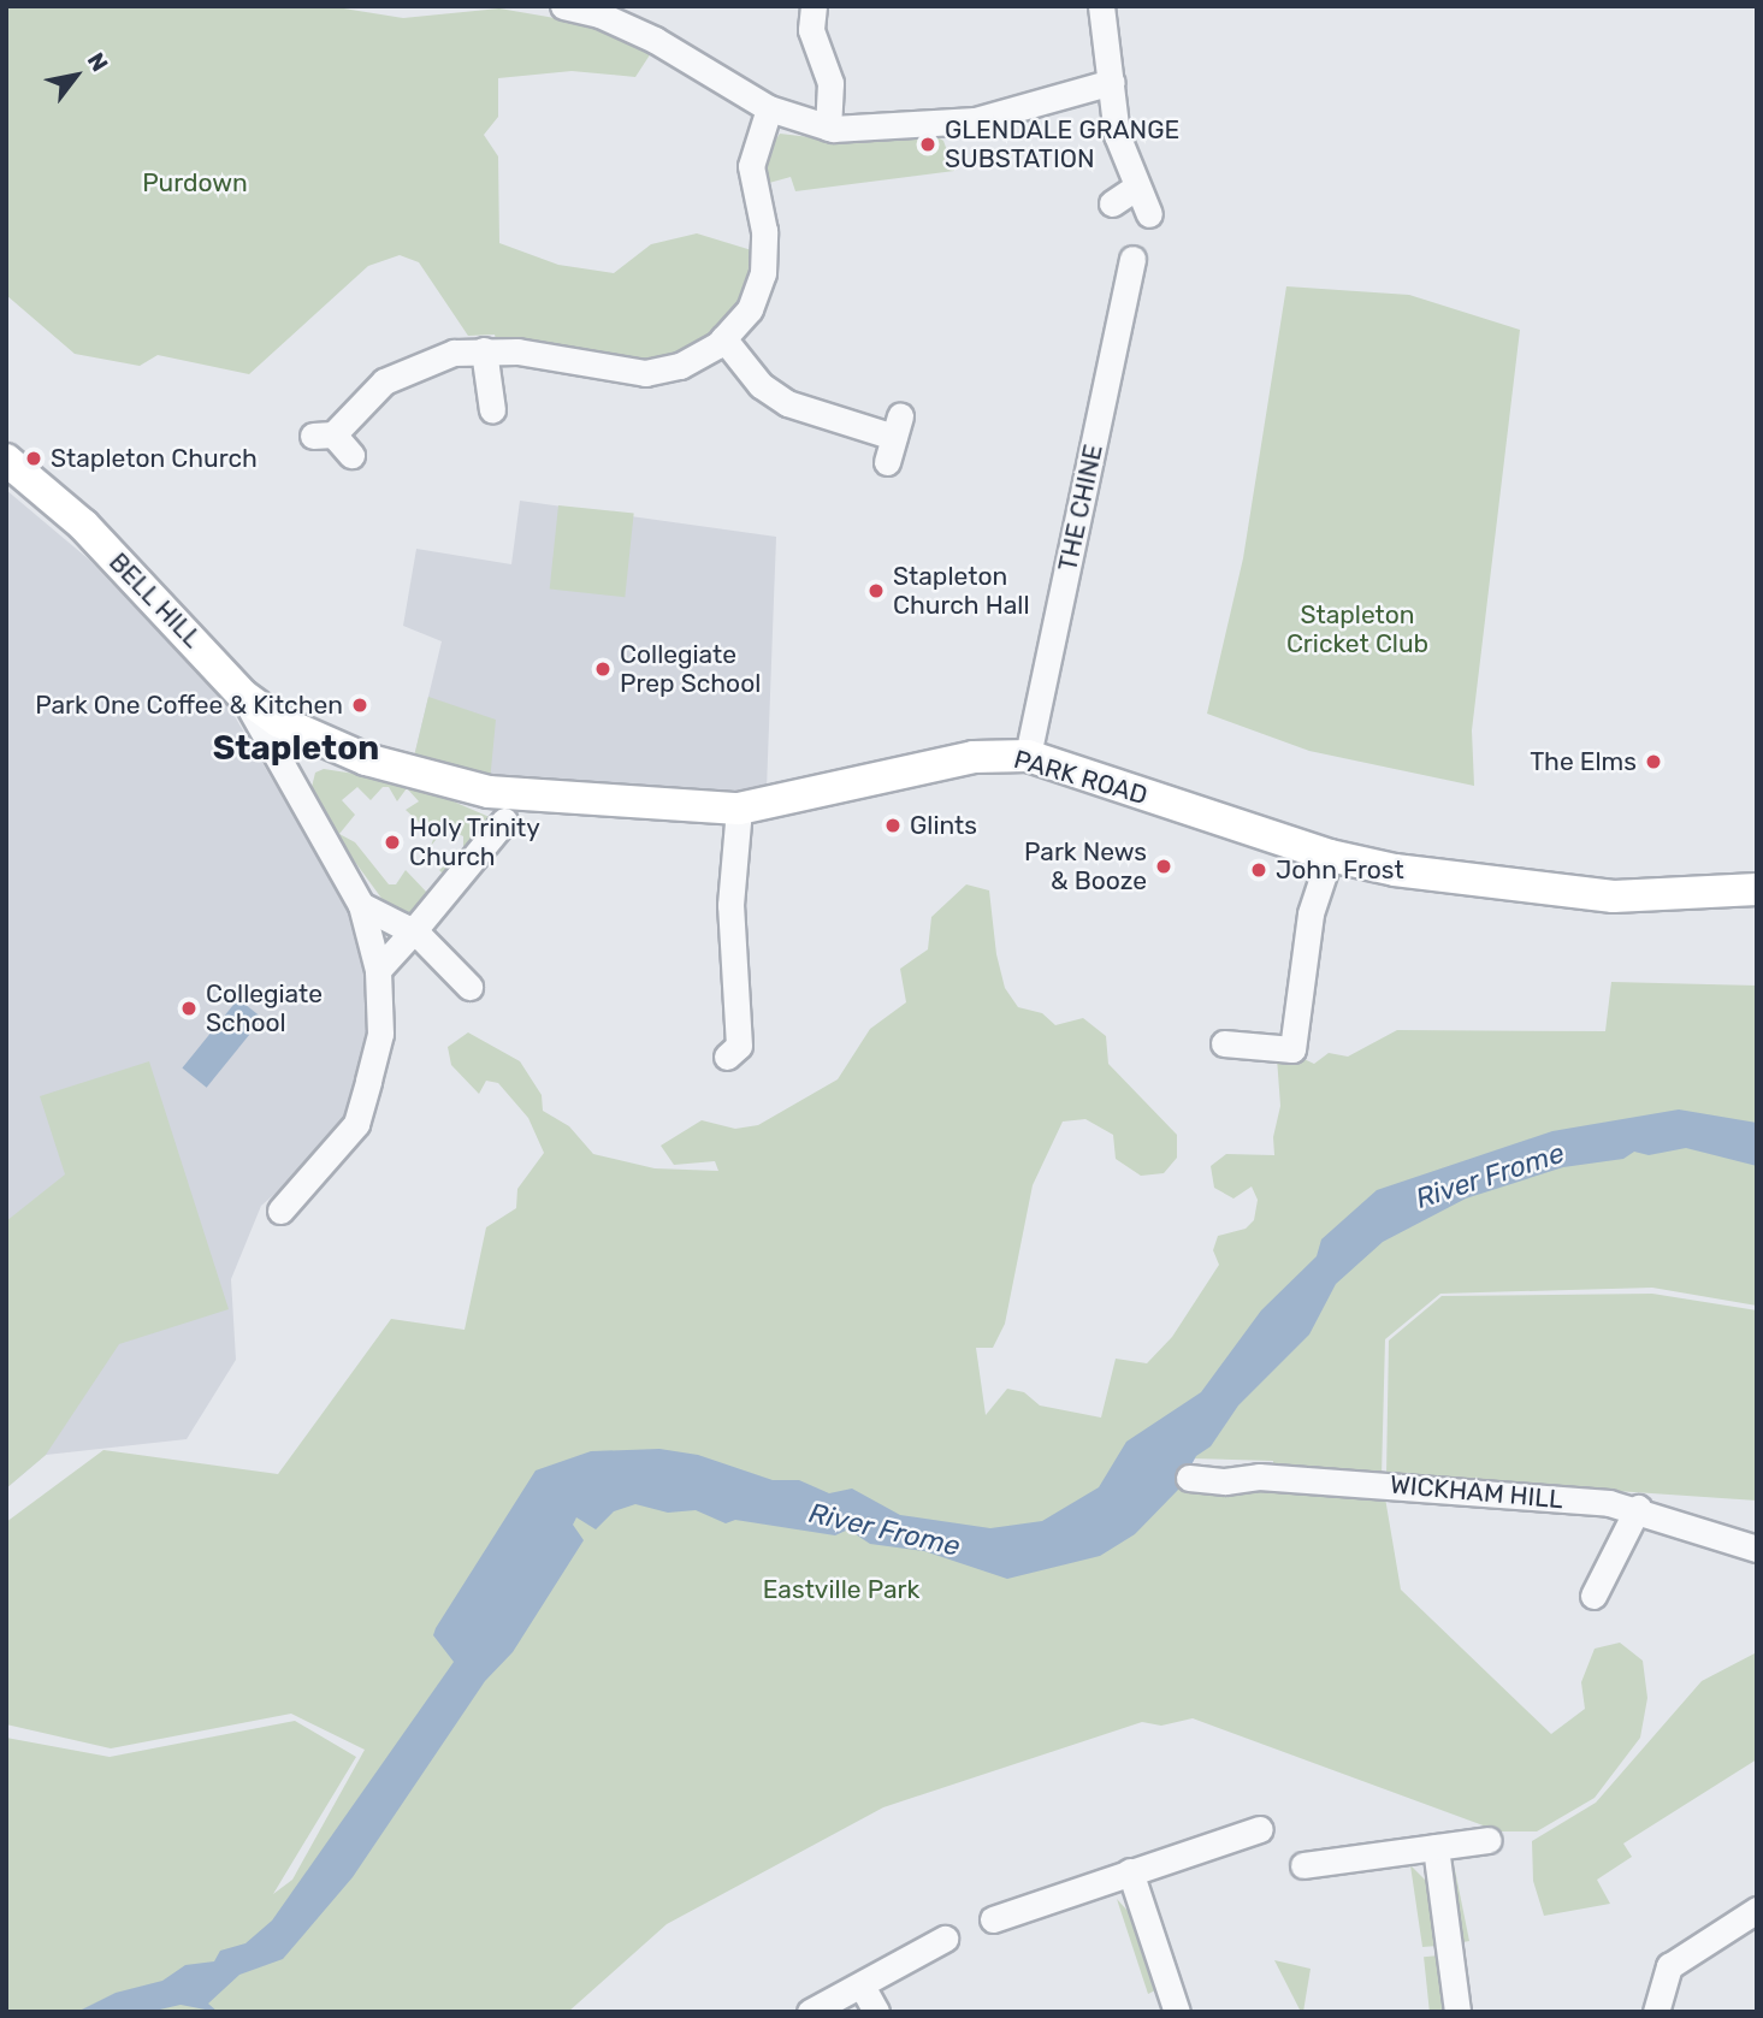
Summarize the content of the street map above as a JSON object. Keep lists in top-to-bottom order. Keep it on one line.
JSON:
{"streets":{"main road":["BELL HILL","PARK ROAD"],"street":["THE CHINE","WICKHAM HILL"]},"crossings":[["THE CHINE","PARK ROAD"],["BELL HILL","PARK ROAD"]],"districts":["Stapleton"],"water":["River Frome"],"parks":["Purdown","Stapleton Cricket Club","Eastville Park"],"places":["GLENDALE GRANGE SUBSTATION","Stapleton Church","Stapleton Church Hall","Collegiate Prep School","Park One Coffee & Kitchen","The Elms","Glints","Holy Trinity Church","Park News & Booze","John Frost","Collegiate School"],"north":"top right"}
